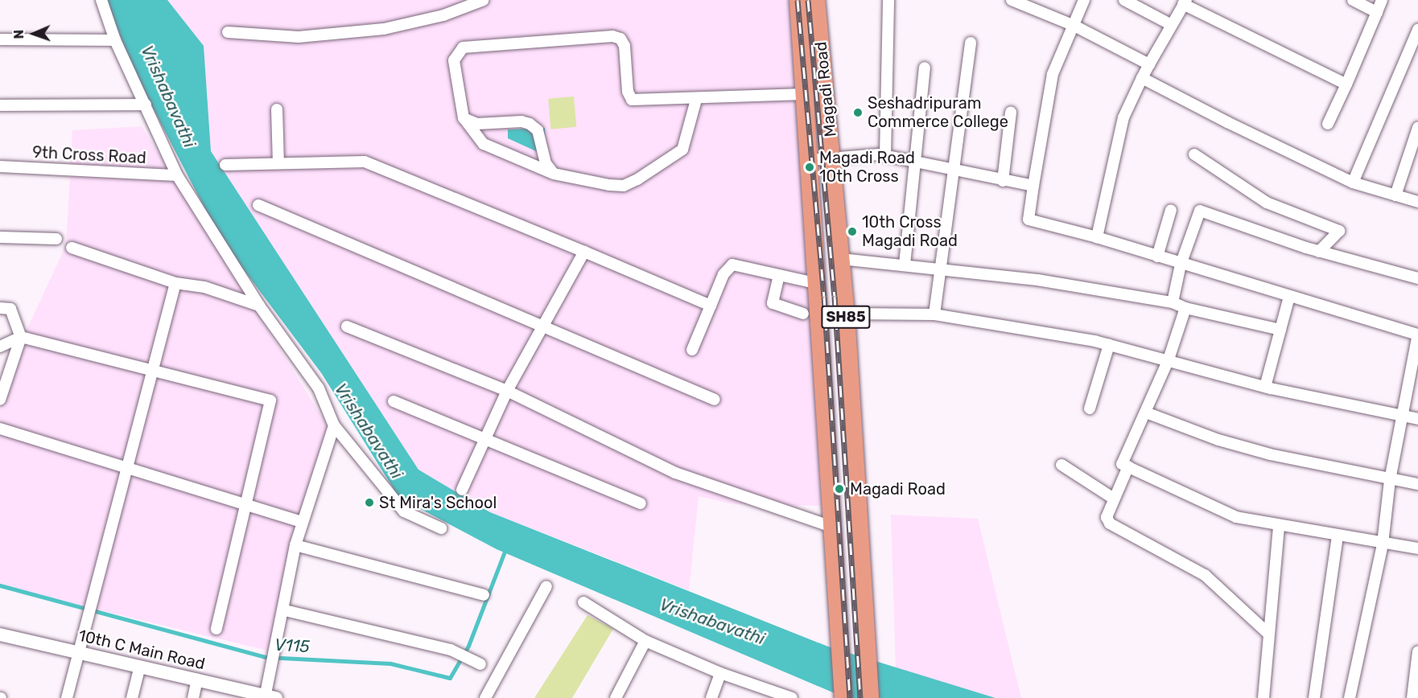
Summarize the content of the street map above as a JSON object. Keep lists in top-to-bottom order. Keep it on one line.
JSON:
{"streets":{"main road":["Magadi Road","SH85"],"street":["9th Cross Road","10th C Main Road"]},"water":["Vrishabavathi","V115"],"places":["Seshadripuram Commerce College","Magadi Road 10th Cross","10th Cross Magadi Road","Magadi Road","St Mira's School"],"north":"left"}
